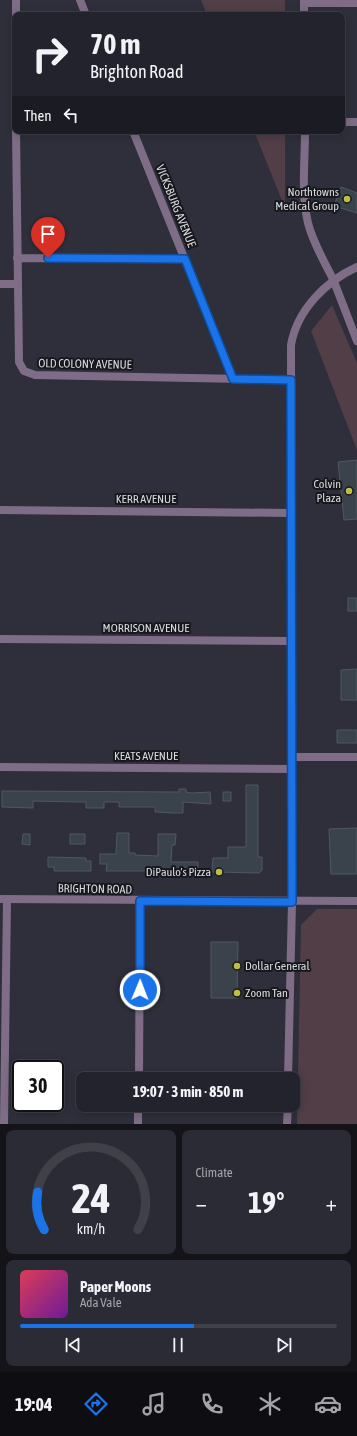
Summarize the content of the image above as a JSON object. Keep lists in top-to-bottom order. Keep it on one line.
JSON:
{"streets":{"street":["VICKSBURG AVENUE","OLD COLONY AVENUE","KERR AVENUE","MORRISON AVENUE","KEATS AVENUE","BRIGHTON ROAD"]},"crossings":[["VICKSBURG AVENUE","OLD COLONY AVENUE"]],"places":["Northtowns Medical Group","Colvin Plaza","DiPaulo's Pizza","Dollar General","Zoom Tan"],"page":{"turn":["70 m","Brighton Road"],"then":"Then","limit":"30","trip":"19:07 · 3 min · 850 m","tile":"Climate","heat":["−","19°","+"],"song":["Paper Moons","Ada Vale"],"tabs":"19:04","gauge":["24","km/h"]}}
